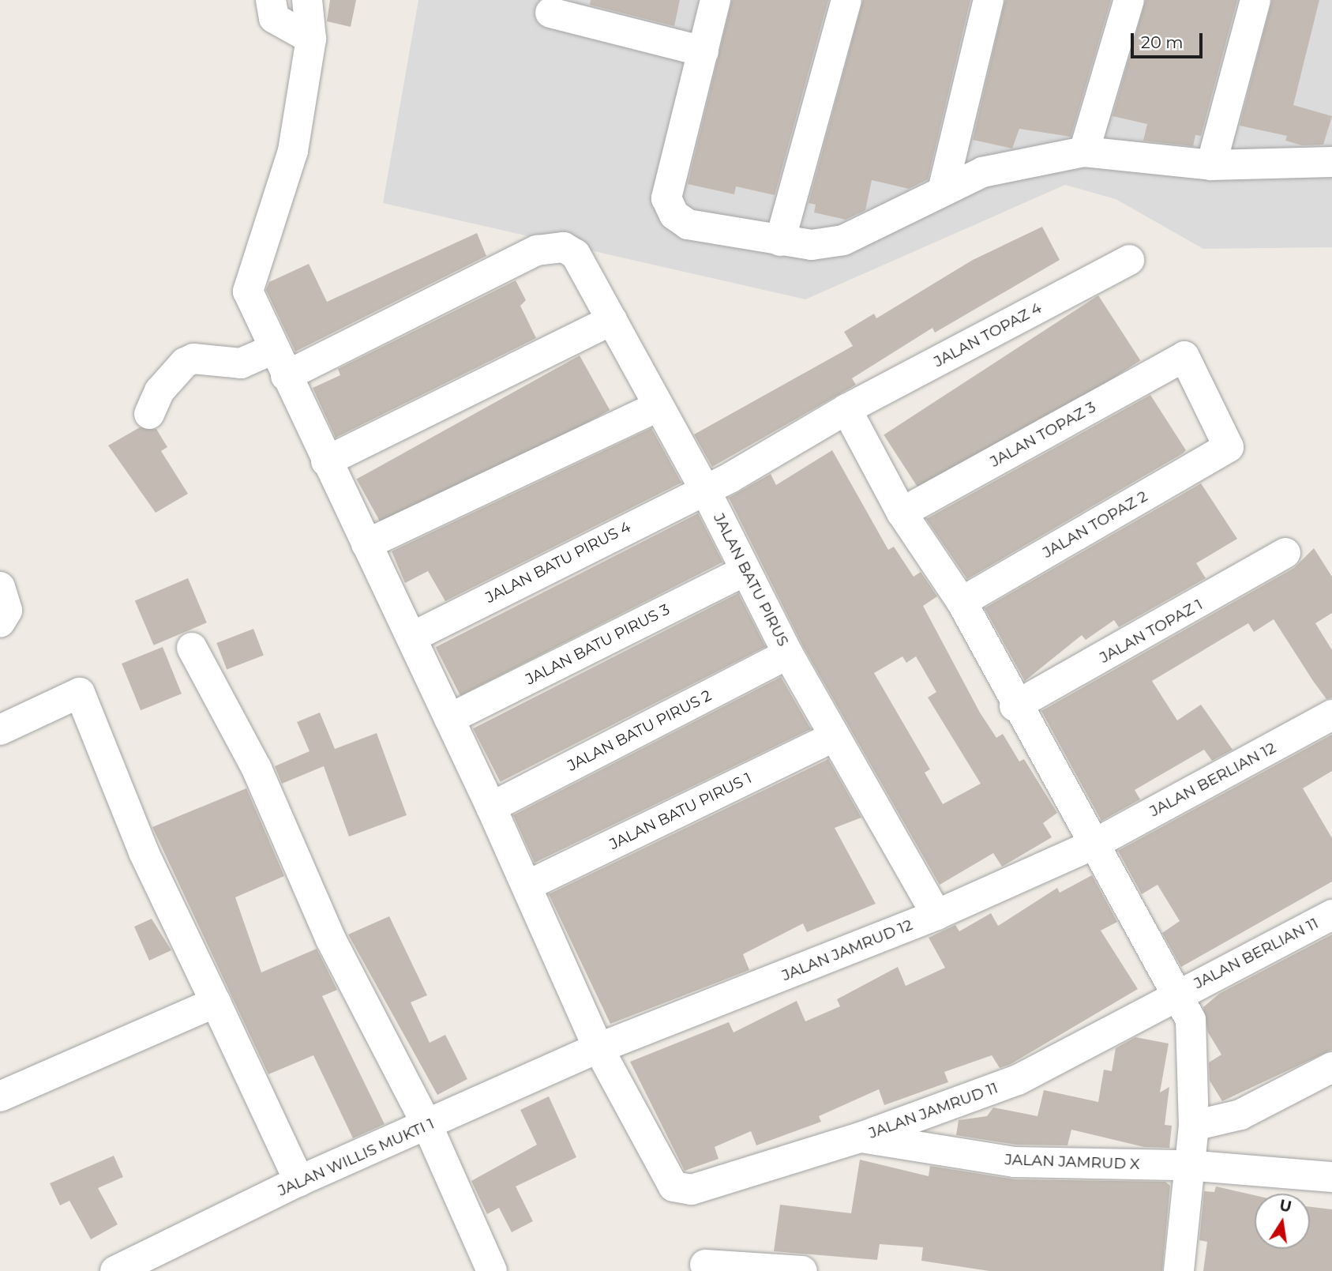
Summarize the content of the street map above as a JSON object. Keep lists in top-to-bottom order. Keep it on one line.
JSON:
{"streets":{"street":["JALAN TOPAZ 4","JALAN TOPAZ 3","JALAN TOPAZ 2","JALAN BATU PIRUS 4","JALAN BATU PIRUS","JALAN TOPAZ 1","JALAN BATU PIRUS 3","JALAN BATU PIRUS 2","JALAN BERLIAN 12","JALAN BATU PIRUS 1","JALAN JAMRUD 12","JALAN BERLIAN 11","JALAN JAMRUD 11","JALAN WILLIS MUKTI 1","JALAN JAMRUD X"]},"crossings":[["JALAN TOPAZ 4","JALAN BATU PIRUS 4"],["JALAN TOPAZ 4","JALAN BATU PIRUS"],["JALAN TOPAZ 3","JALAN TOPAZ 2"],["JALAN BATU PIRUS 4","JALAN BATU PIRUS"],["JALAN BATU PIRUS","JALAN BATU PIRUS 3"],["JALAN BATU PIRUS","JALAN BATU PIRUS 2"],["JALAN BATU PIRUS","JALAN BATU PIRUS 1"],["JALAN BATU PIRUS","JALAN JAMRUD 12"],["JALAN BERLIAN 12","JALAN JAMRUD 12"],["JALAN JAMRUD 12","JALAN JAMRUD 11"],["JALAN JAMRUD 12","JALAN WILLIS MUKTI 1"],["JALAN BERLIAN 11","JALAN JAMRUD 11"],["JALAN JAMRUD 11","JALAN WILLIS MUKTI 1"],["JALAN JAMRUD 11","JALAN JAMRUD X"]],"scale_bar":"20 m","north":"top"}
